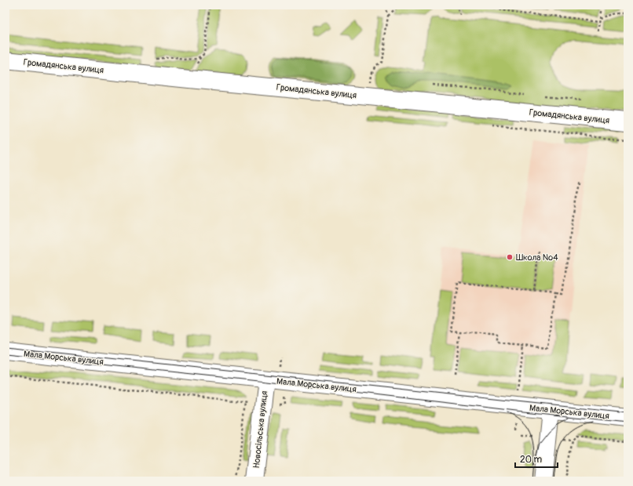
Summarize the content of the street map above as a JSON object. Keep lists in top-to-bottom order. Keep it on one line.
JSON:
{"streets":{"street":["Громадянська вулиця","Мала Морська вулиця","Новосільська вулиця"]},"crossings":[["Мала Морська вулиця","Новосільська вулиця"]],"places":["Школа №4"],"scale_bar":"20 m"}
